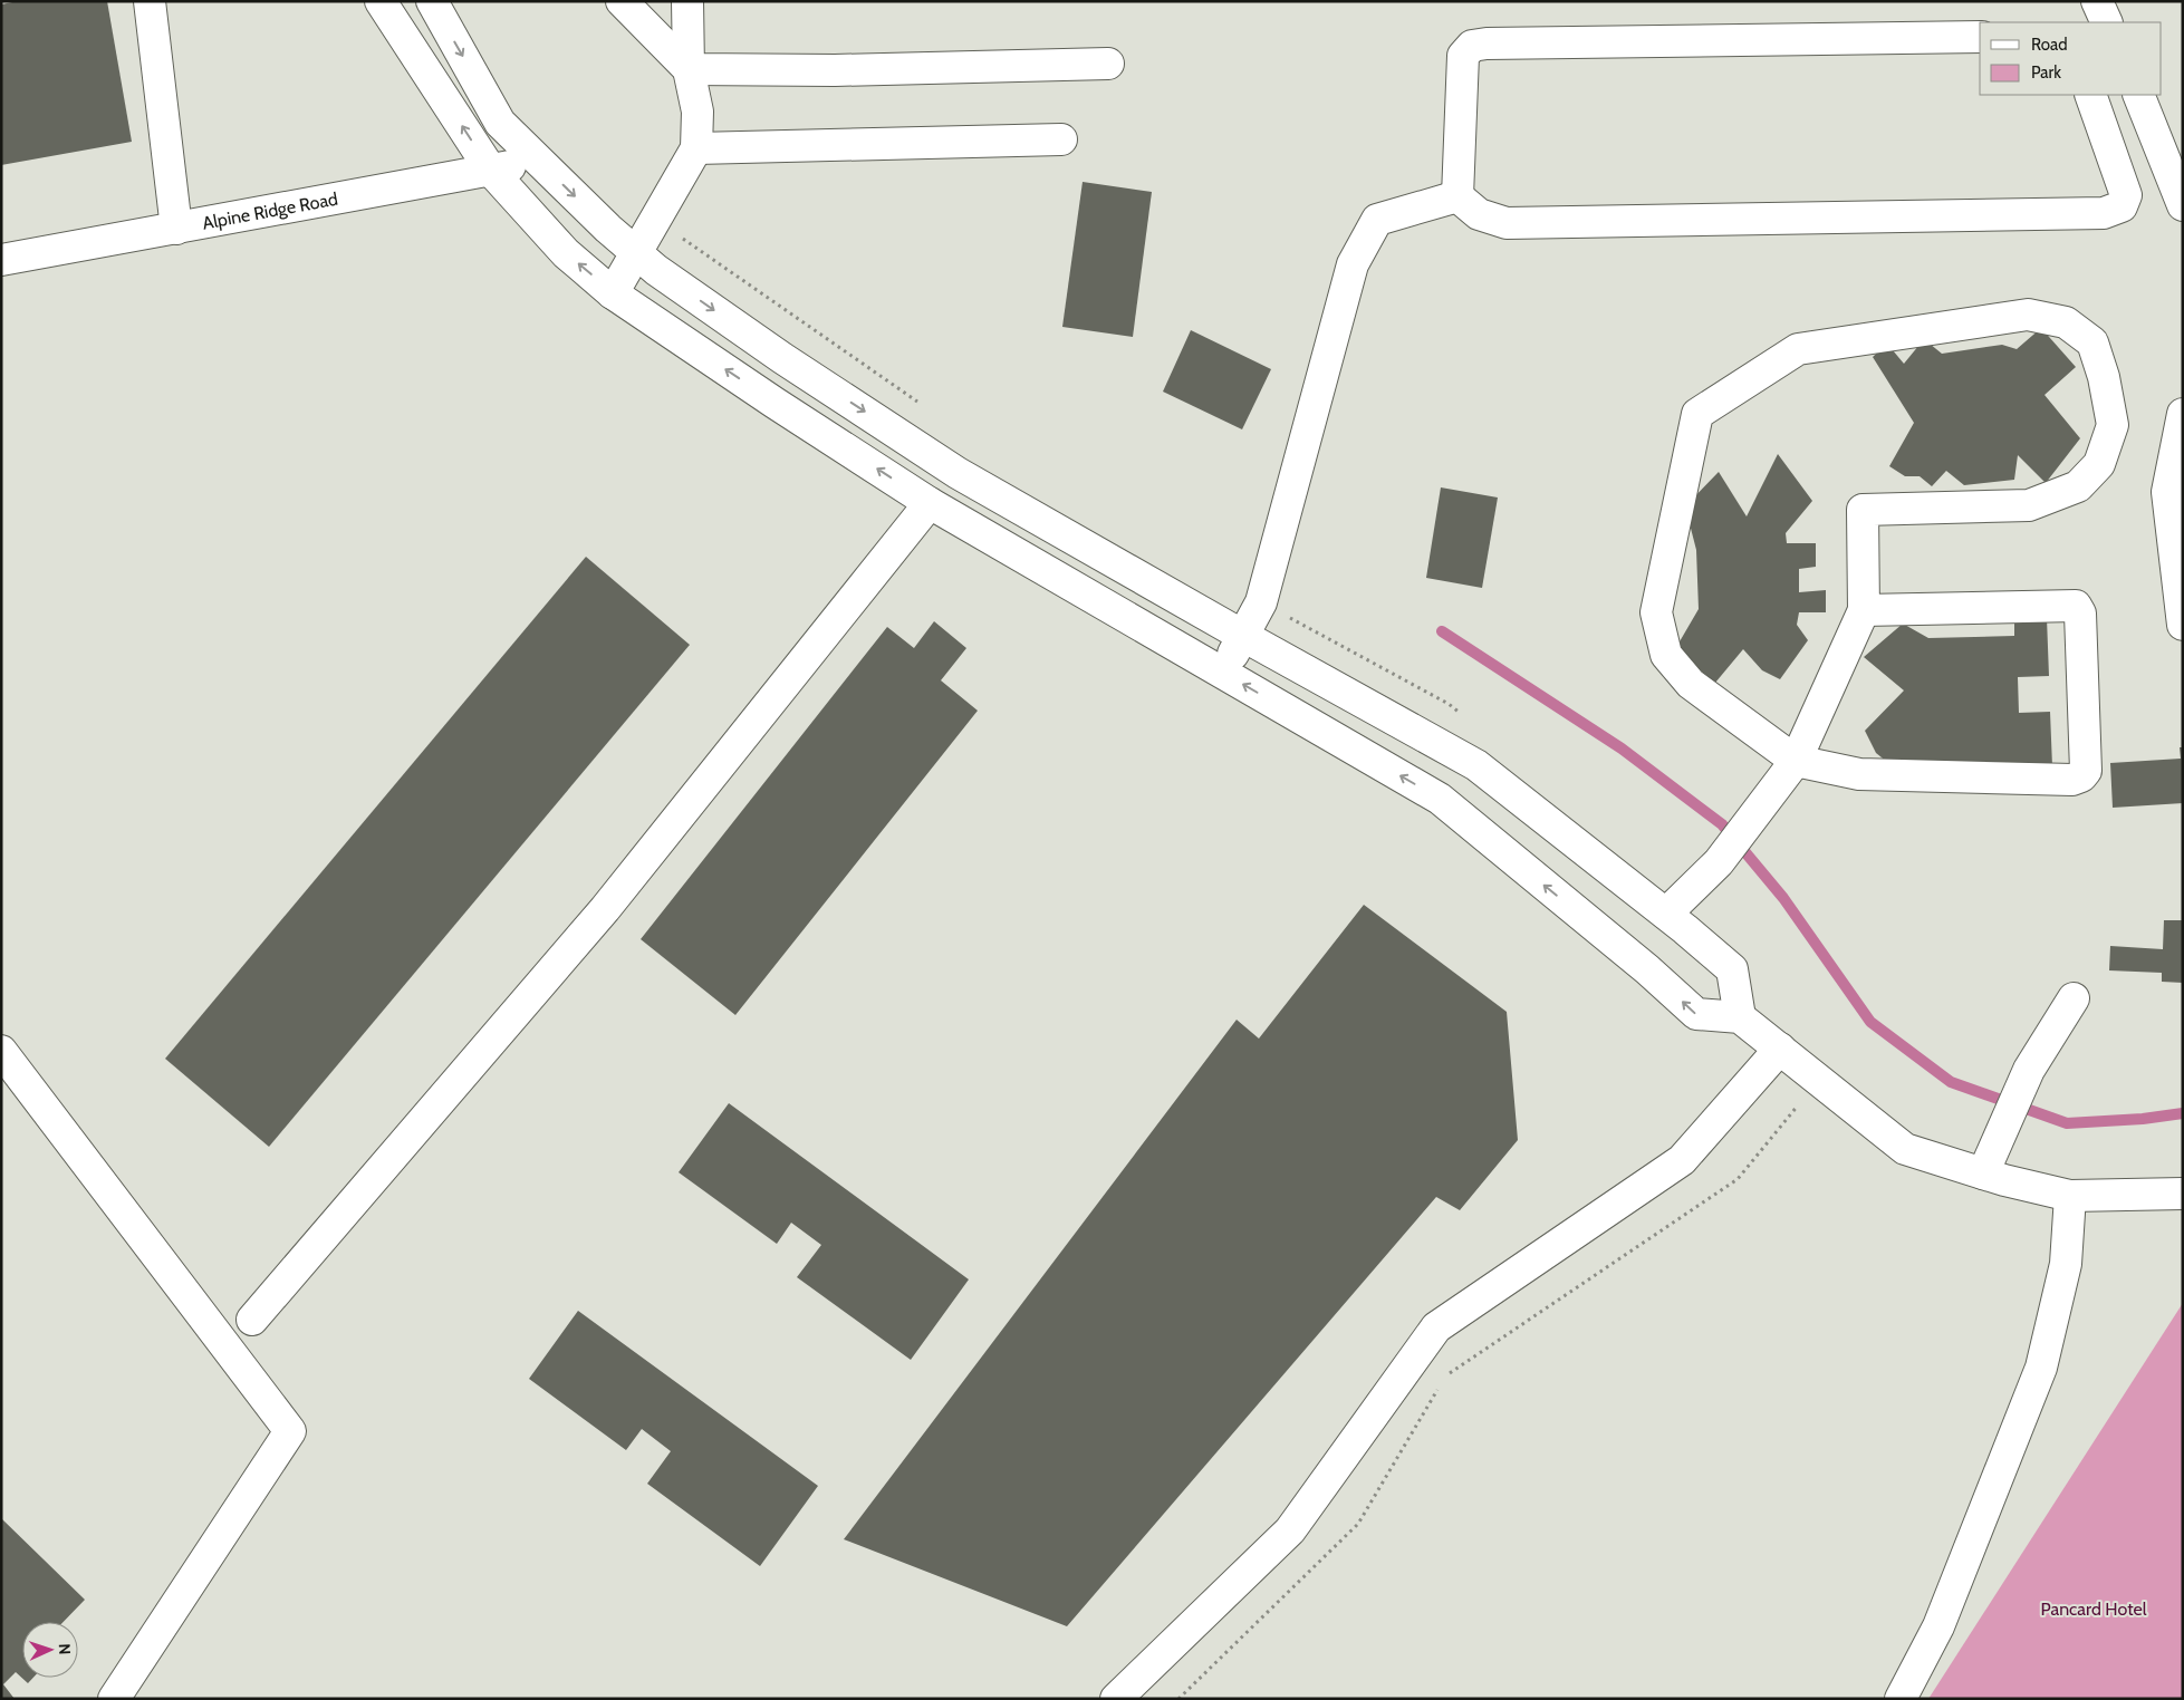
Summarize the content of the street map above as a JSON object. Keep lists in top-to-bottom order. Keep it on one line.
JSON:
{"streets":{"street":["Alpine Ridge Road"]},"parks":["Pancard Hotel"],"legend":["Road","Park"],"north":"right"}
